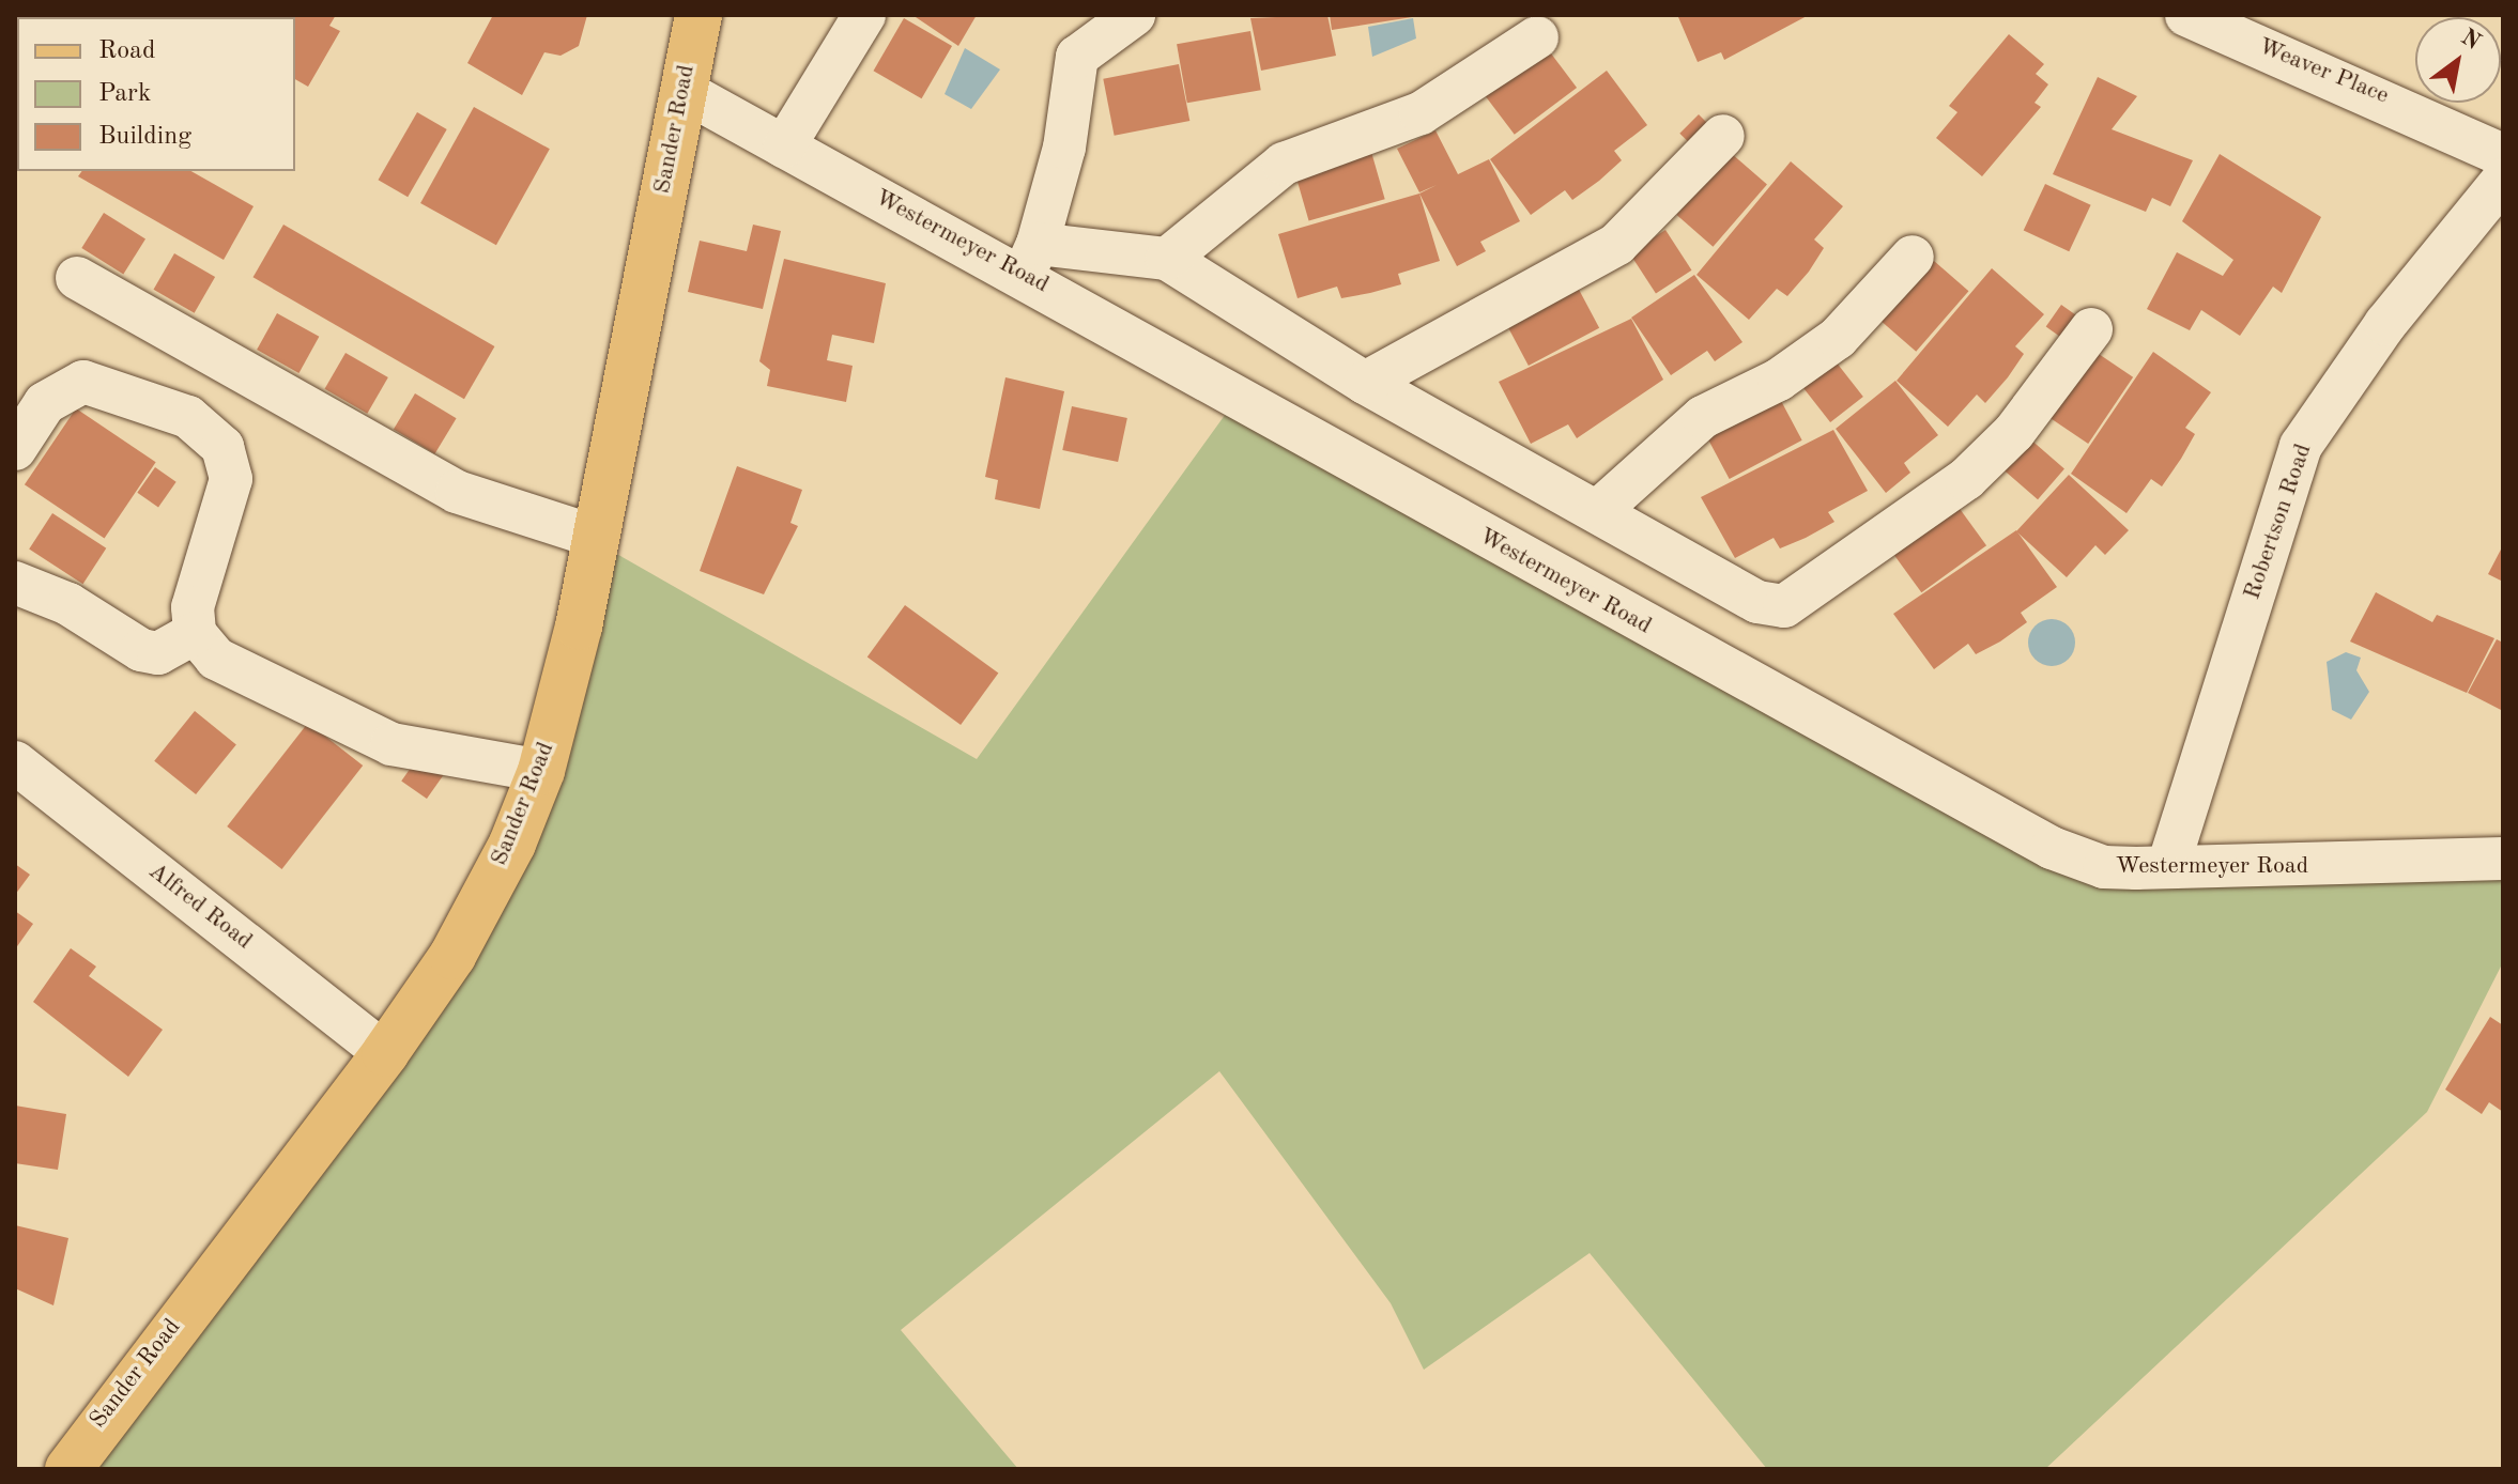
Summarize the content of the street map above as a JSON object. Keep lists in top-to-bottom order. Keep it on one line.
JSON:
{"streets":{"main road":["Sander Road"],"street":["Weaver Place","Westermeyer Road","Robertson Road","Alfred Road"]},"crossings":[["Sander Road","Westermeyer Road"],["Sander Road","Alfred Road"],["Westermeyer Road","Robertson Road"]],"legend":["Road","Park","Building"],"north":"top right"}
